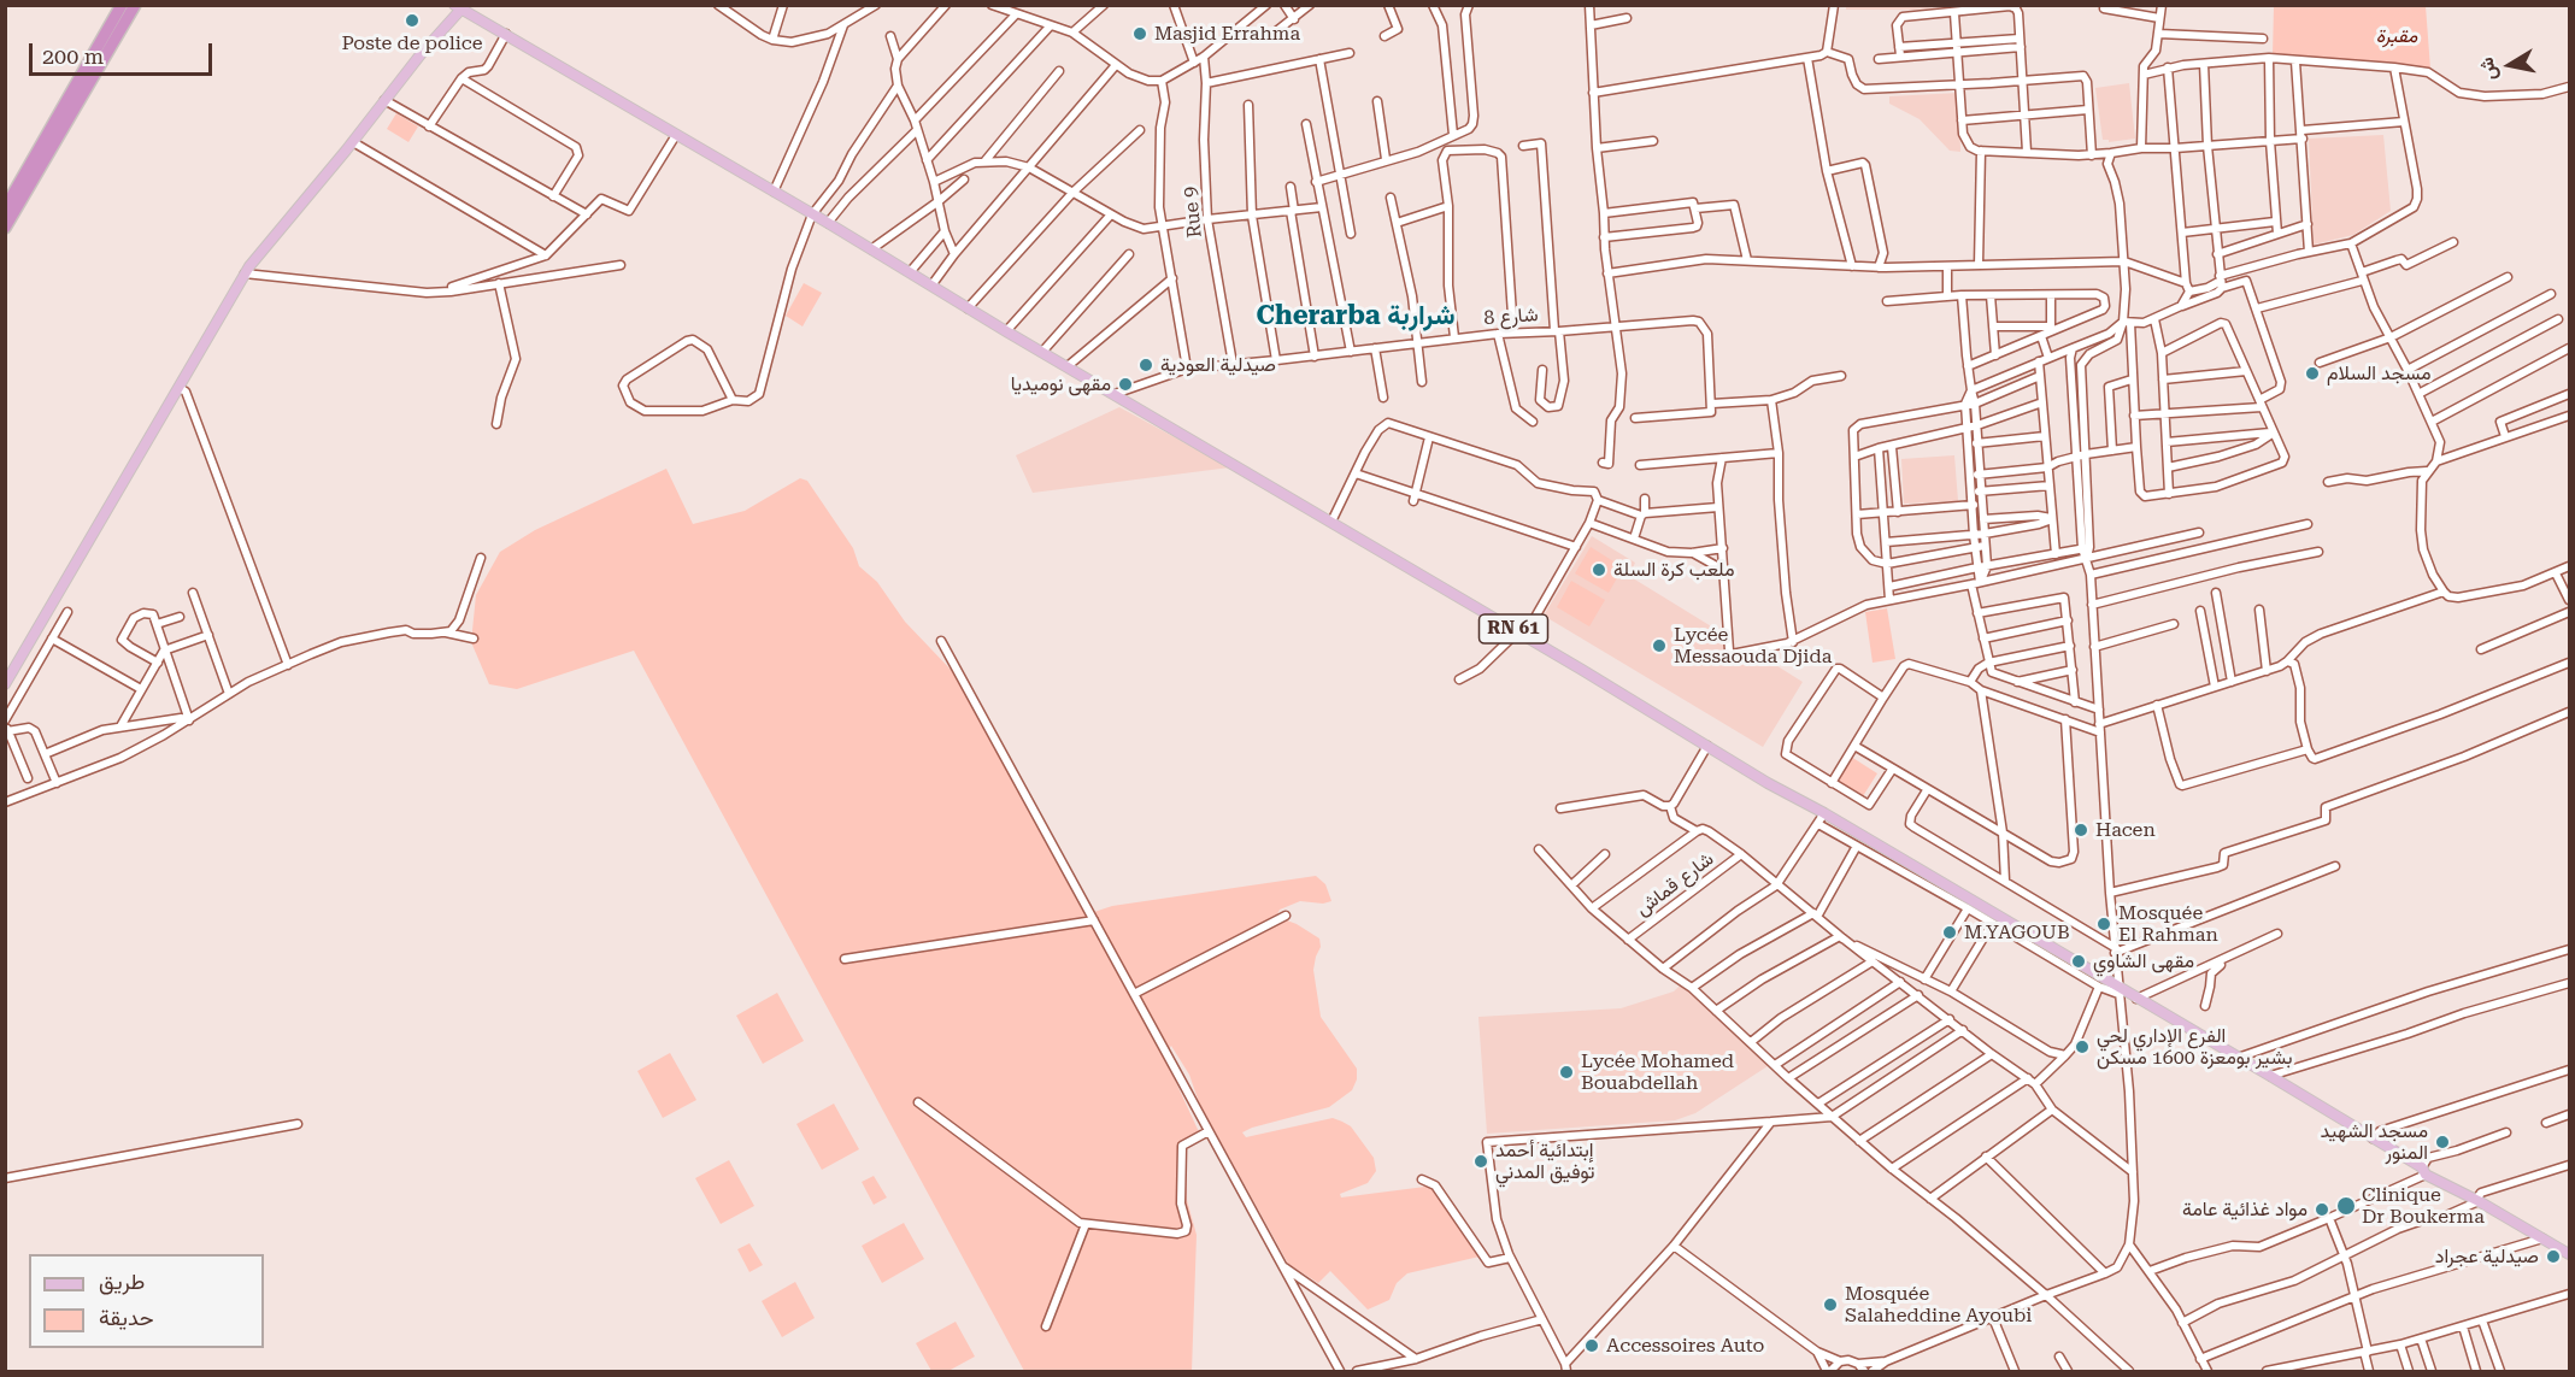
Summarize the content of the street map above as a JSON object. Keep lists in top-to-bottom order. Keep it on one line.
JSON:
{"streets":{"main road":["RN 61"],"street":["Rue 9","شارع 8","شارع قماش"]},"crossings":[["Rue 9","شارع 8"],["شارع 8","RN 61"]],"districts":["Cherarba شراربة"],"parks":["مقبرة"],"places":["Poste de police","Masjid Errahma","صيدلية العودية","مسجد السلام","مقهى نوميديا","ملعب كرة السلة","Lycée Messaouda Djida","Hacen","Mosquée El Rahman","M.YAGOUB","مقهى الشاوي","الفرع الإداري لحي بشير بومعزة 1600 مسكن","Lycée Mohamed Bouabdellah","مسجد الشهيد المنور","إبتدائية أحمد توفيق المدني","Clinique Dr Boukerma","مواد غذائية عامة","صيدلية عجراد","Mosquée Salaheddine Ayoubi","Accessoires Auto"],"legend":["طريق","حديقة"],"scale_bar":"200 m","north":"left"}
